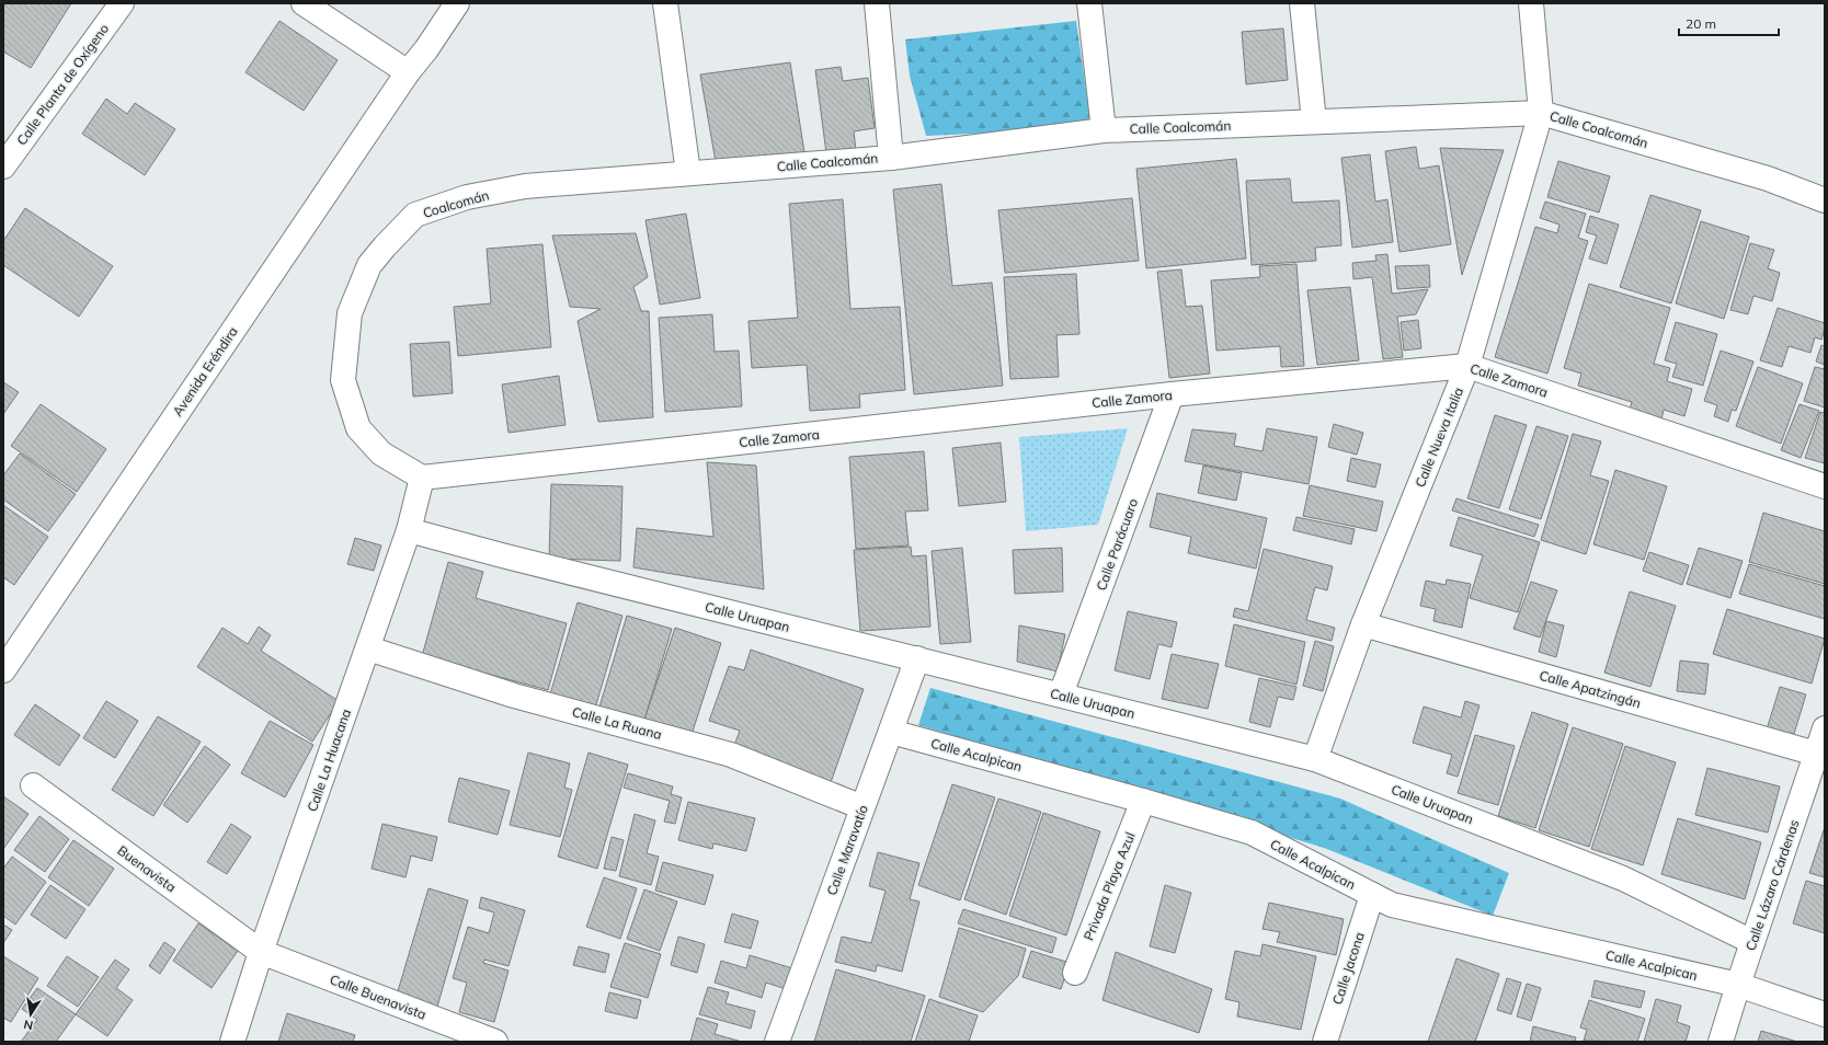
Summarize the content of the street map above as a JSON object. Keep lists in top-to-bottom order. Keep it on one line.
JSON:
{"streets":{"street":["Calle Planta de Oxígeno","Calle Coalcomán","Coalcomán","Avenida Eréndira","Calle Zamora","Calle Nueva Italia","Calle Parácuaro","Calle Uruapan","Calle Apatzingán","Calle La Ruana","Calle Acalpican","Calle La Huacana","Calle Maravatío","Buenavista","Calle Lázaro Cárdenas","Privada Playa Azul","Calle Jacona","Calle Buenavista"]},"crossings":[["Calle Coalcomán","Coalcomán"],["Calle Coalcomán","Calle Nueva Italia"],["Coalcomán","Calle Zamora"],["Coalcomán","Calle La Huacana"],["Calle Zamora","Calle Nueva Italia"],["Calle Zamora","Calle Parácuaro"],["Calle Zamora","Calle La Huacana"],["Calle Nueva Italia","Calle Uruapan"],["Calle Nueva Italia","Calle Apatzingán"],["Calle Parácuaro","Calle Uruapan"],["Calle Uruapan","Calle La Huacana"],["Calle Uruapan","Calle Maravatío"],["Calle Uruapan","Calle Lázaro Cárdenas"],["Calle Apatzingán","Calle Lázaro Cárdenas"],["Calle La Ruana","Calle La Huacana"],["Calle La Ruana","Calle Maravatío"],["Calle Acalpican","Calle Maravatío"],["Calle Acalpican","Calle Lázaro Cárdenas"],["Calle Acalpican","Privada Playa Azul"],["Calle Acalpican","Calle Jacona"],["Calle La Huacana","Buenavista"],["Calle La Huacana","Calle Buenavista"],["Buenavista","Calle Buenavista"]],"scale_bar":"20 m","north":"bottom"}
